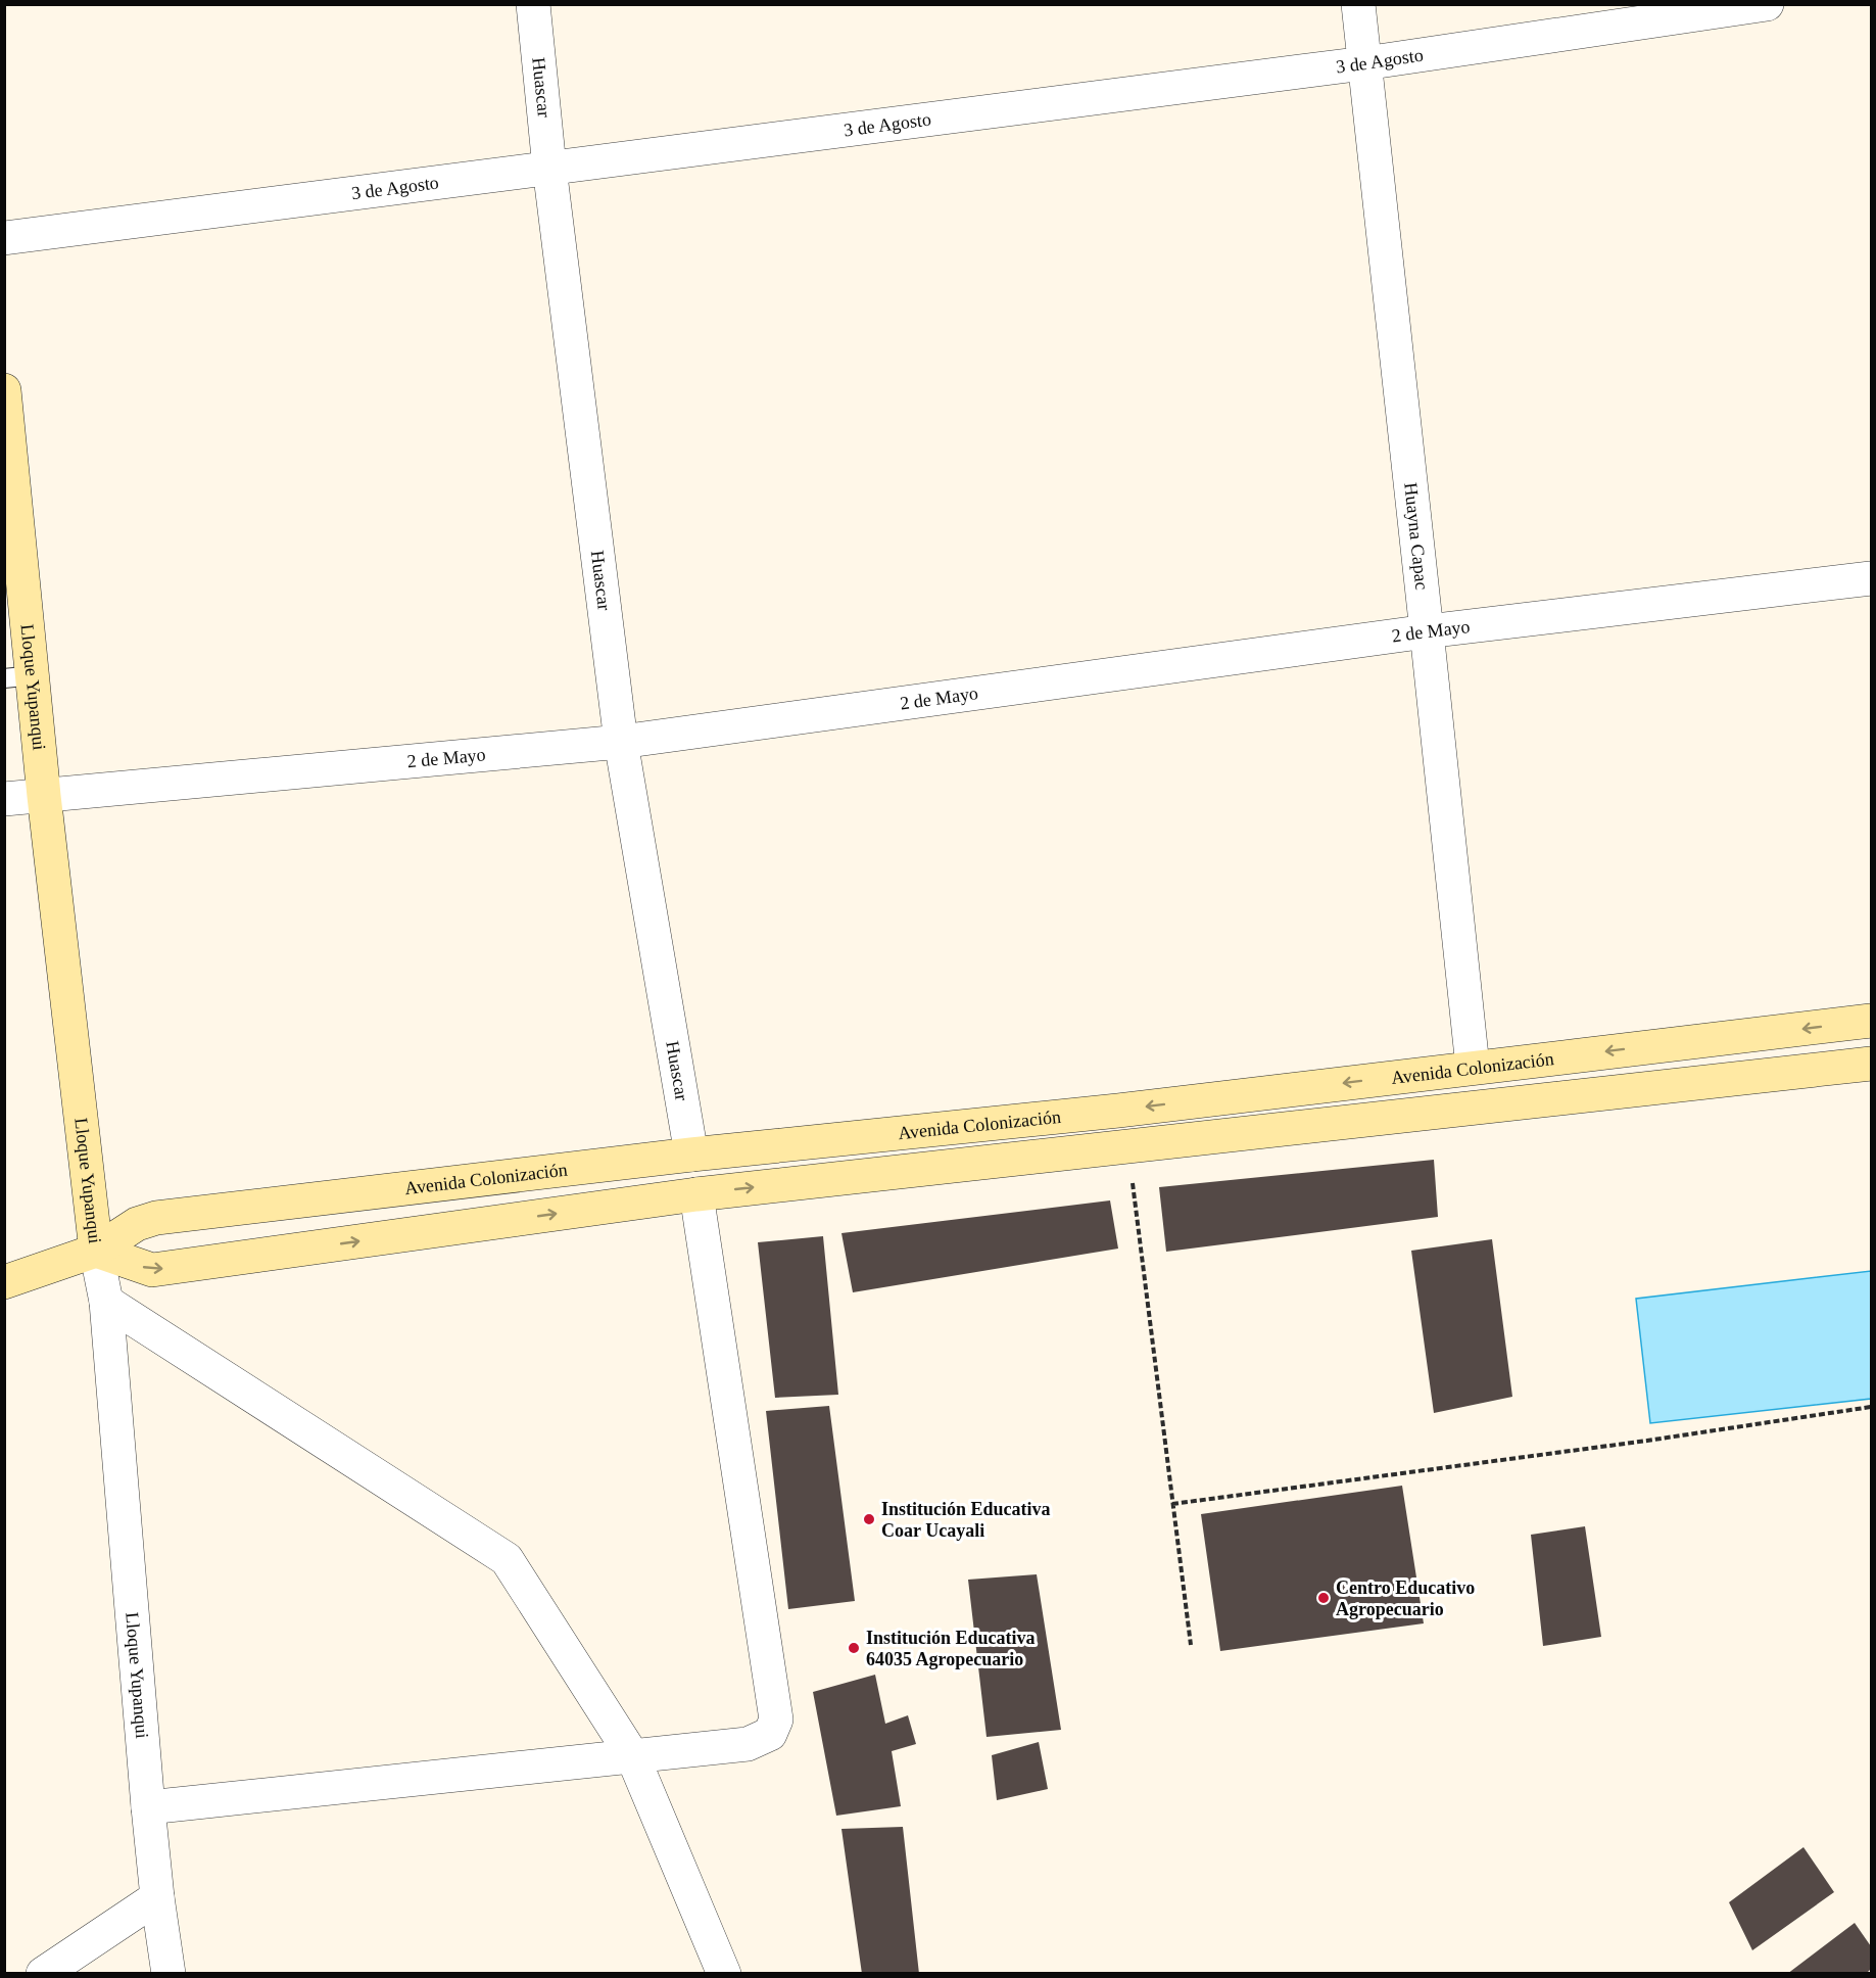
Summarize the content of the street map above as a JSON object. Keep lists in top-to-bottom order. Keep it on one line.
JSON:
{"streets":{"street":["3 de Agosto","Huascar","Huayna Capac","2 de Mayo","Lloque Yupanqui","Avenida Colonización"]},"crossings":[["3 de Agosto","Huascar"],["3 de Agosto","Huayna Capac"],["Huascar","2 de Mayo"],["Huascar","Avenida Colonización"],["Huayna Capac","2 de Mayo"],["Huayna Capac","Avenida Colonización"],["2 de Mayo","Lloque Yupanqui"],["Lloque Yupanqui","Avenida Colonización"]],"places":["Institución Educativa Coar Ucayali","Centro Educativo Agropecuario","Institución Educativa 64035 Agropecuario"]}
